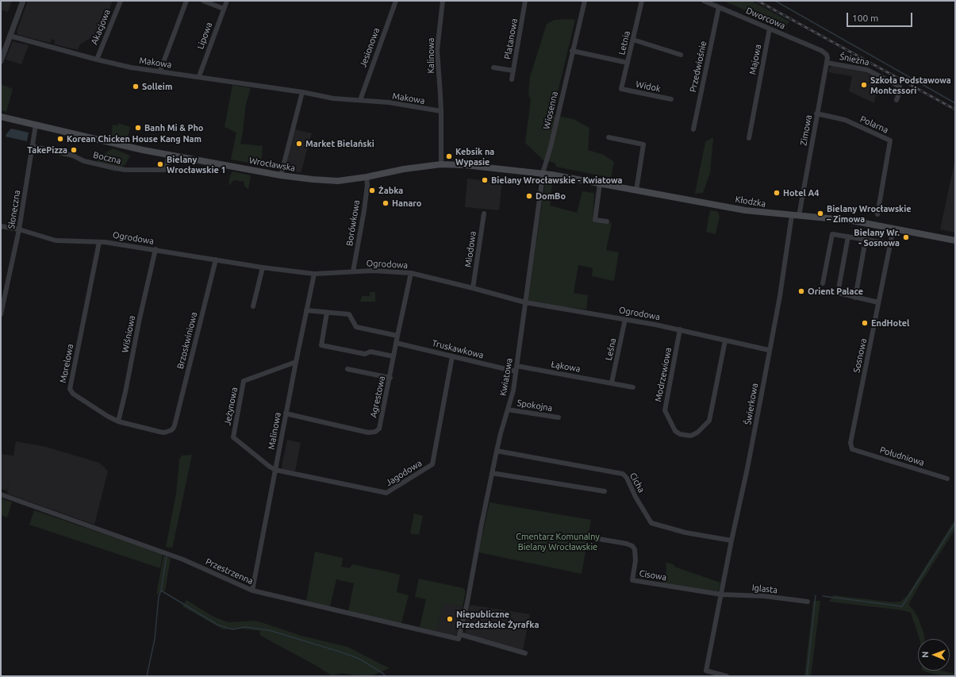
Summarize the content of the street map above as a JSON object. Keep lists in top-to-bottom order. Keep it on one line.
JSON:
{"streets":{"main road":["Wrocławska","Kłodzka"],"street":["Dworcowa","Akacjowa","Lipowa","Platanowa","Letnia","Jesionowa","Kalinowa","Majowa","Śnieżna","Makowa","Przedwiośnie","Widok","Wiosenna","Polarna","Zimowa","Boczna","Słoneczna","Borówkowa","Ogrodowa","Miodowa","Wiśniowa","Brzoskwiniowa","Truskawkowa","Leśna","Sosnowa","Morelowa","Łąkowa","Modrzewiowa","Kwiatowa","Agrestowa","Świerkowa","Spokojna","Jeżynowa","Malinowa","Południowa","Jagodowa","Cicha","Przestrzenna","Cisowa","Iglasta"]},"crossings":[["Dworcowa","Majowa"],["Dworcowa","Śnieżna"],["Dworcowa","Przedwiośnie"],["Dworcowa","Zimowa"],["Akacjowa","Makowa"],["Lipowa","Makowa"],["Letnia","Widok"],["Jesionowa","Makowa"],["Kalinowa","Makowa"],["Śnieżna","Zimowa"],["Wiosenna","Wrocławska"],["Wiosenna","Kłodzka"],["Wiosenna","Kwiatowa"],["Polarna","Zimowa"],["Zimowa","Kłodzka"],["Boczna","Wrocławska"],["Boczna","Słoneczna"],["Wrocławska","Kłodzka"],["Wrocławska","Słoneczna"],["Wrocławska","Borówkowa"],["Wrocławska","Kwiatowa"],["Kłodzka","Sosnowa"],["Kłodzka","Kwiatowa"],["Kłodzka","Świerkowa"],["Słoneczna","Ogrodowa"],["Borówkowa","Ogrodowa"],["Ogrodowa","Miodowa"],["Ogrodowa","Wiśniowa"],["Ogrodowa","Brzoskwiniowa"],["Ogrodowa","Leśna"],["Ogrodowa","Morelowa"],["Ogrodowa","Modrzewiowa"],["Ogrodowa","Kwiatowa"],["Ogrodowa","Agrestowa"],["Ogrodowa","Świerkowa"],["Ogrodowa","Malinowa"],["Wiśniowa","Morelowa"],["Brzoskwiniowa","Morelowa"],["Truskawkowa","Kwiatowa"],["Truskawkowa","Agrestowa"],["Truskawkowa","Jagodowa"],["Leśna","Łąkowa"],["Sosnowa","Południowa"],["Łąkowa","Kwiatowa"],["Kwiatowa","Spokojna"],["Kwiatowa","Cicha"],["Kwiatowa","Przestrzenna"],["Agrestowa","Malinowa"],["Świerkowa","Cicha"],["Świerkowa","Cisowa"],["Świerkowa","Iglasta"],["Jeżynowa","Malinowa"],["Jeżynowa","Jagodowa"],["Malinowa","Jagodowa"],["Malinowa","Przestrzenna"],["Cisowa","Iglasta"]],"parks":["Cmentarz Komunalny Bielany Wrocławskie"],"places":["Szkoła Podstawowa Montessori","Solleim","Banh Mi & Pho","Korean Chicken House Kang Nam","Market Bielański","TakePizza","Kebsik na Wypasie","Bielany Wrocławskie 1","Bielany Wrocławskie - Kwiatowa","Żabka","Hotel A4","DomBo","Hanaro","Bielany Wrocławskie – Zimowa","Bielany Wr. - Sosnowa","Orient Palace","EndHotel","Niepubliczne Przedszkole Żyrafka"],"scale_bar":"100 m","north":"left"}
